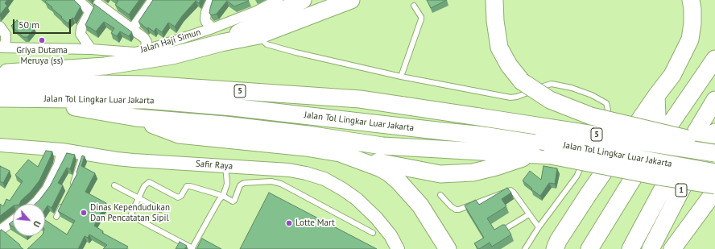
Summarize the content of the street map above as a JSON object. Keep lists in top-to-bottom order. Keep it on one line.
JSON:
{"streets":{"highway":["5","Jalan Tol Lingkar Luar Jakarta","1"],"street":["Jalan Haji Simun","Safir Raya"]},"places":["Griya Dutama Meruya (ss)","Dinas Kependudukan Dan Pencatatan Sipil","Lotte Mart"],"scale_bar":"50 m","north":"bottom right"}
